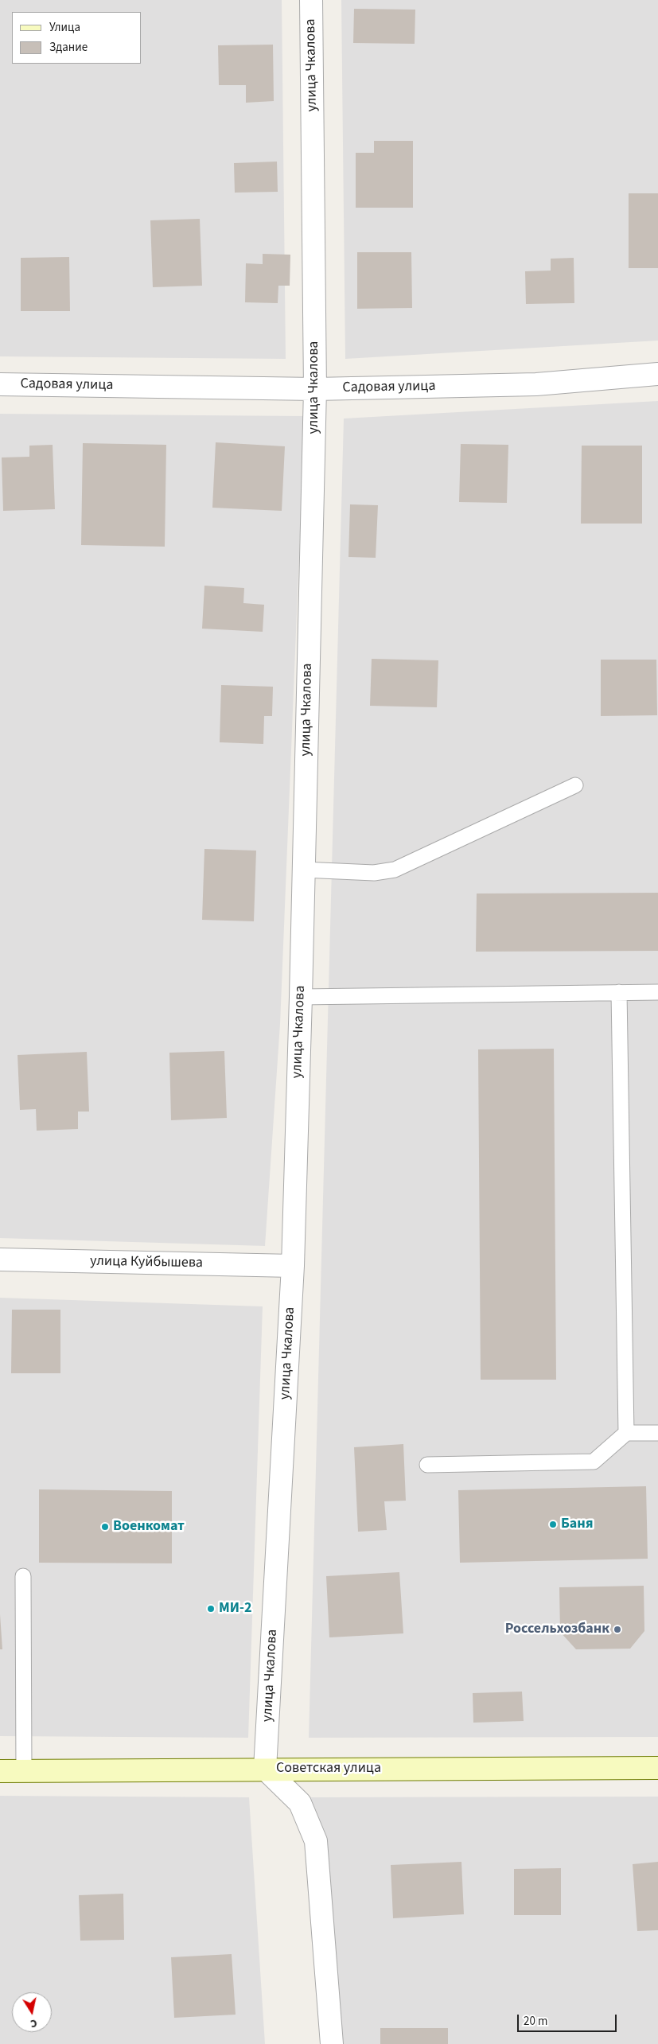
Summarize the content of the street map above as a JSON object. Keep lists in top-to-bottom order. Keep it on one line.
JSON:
{"streets":{"street":["улица Чкалова","Садовая улица","улица Куйбышева","Советская улица"]},"crossings":[["улица Чкалова","Садовая улица"],["улица Чкалова","улица Куйбышева"],["улица Чкалова","Советская улица"]],"places":["Баня","Военкомат","МИ-2","Россельхозбанк"],"legend":["Улица","Здание"],"scale_bar":"20 m","north":"bottom"}
